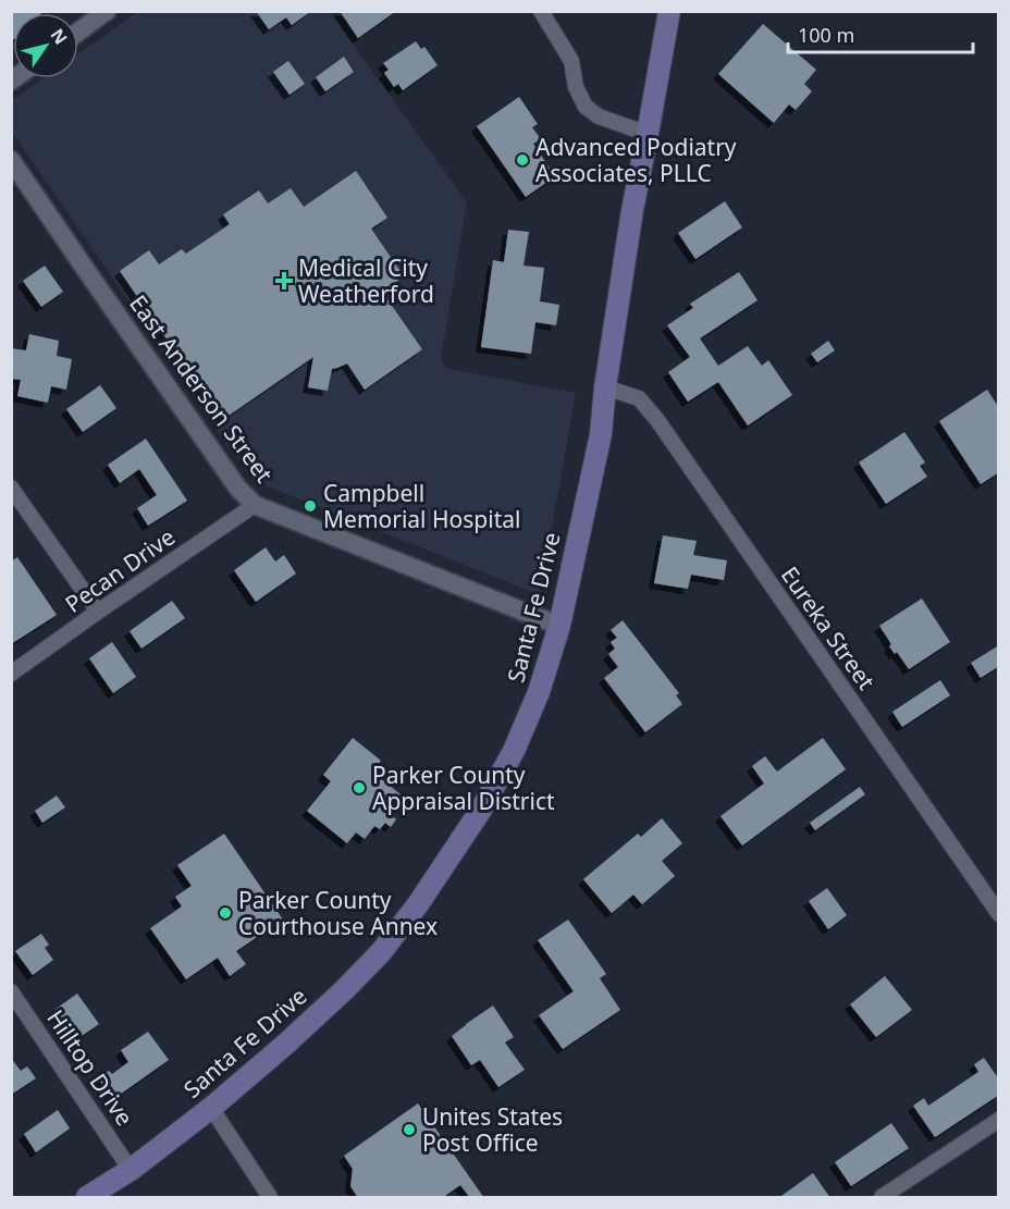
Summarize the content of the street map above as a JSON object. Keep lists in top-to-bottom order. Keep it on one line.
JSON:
{"streets":{"main road":["Santa Fe Drive"],"street":["East Anderson Street","Pecan Drive","Eureka Street","Hilltop Drive"]},"crossings":[["East Anderson Street","Pecan Drive"],["East Anderson Street","Santa Fe Drive"],["Santa Fe Drive","Eureka Street"],["Santa Fe Drive","Hilltop Drive"]],"places":{"other":["Advanced Podiatry Associates, PLLC","Campbell Memorial Hospital","Parker County Appraisal District","Parker County Courthouse Annex","Unites States Post Office"],"health":["Medical City Weatherford"]},"scale_bar":"100 m","north":"top right"}
